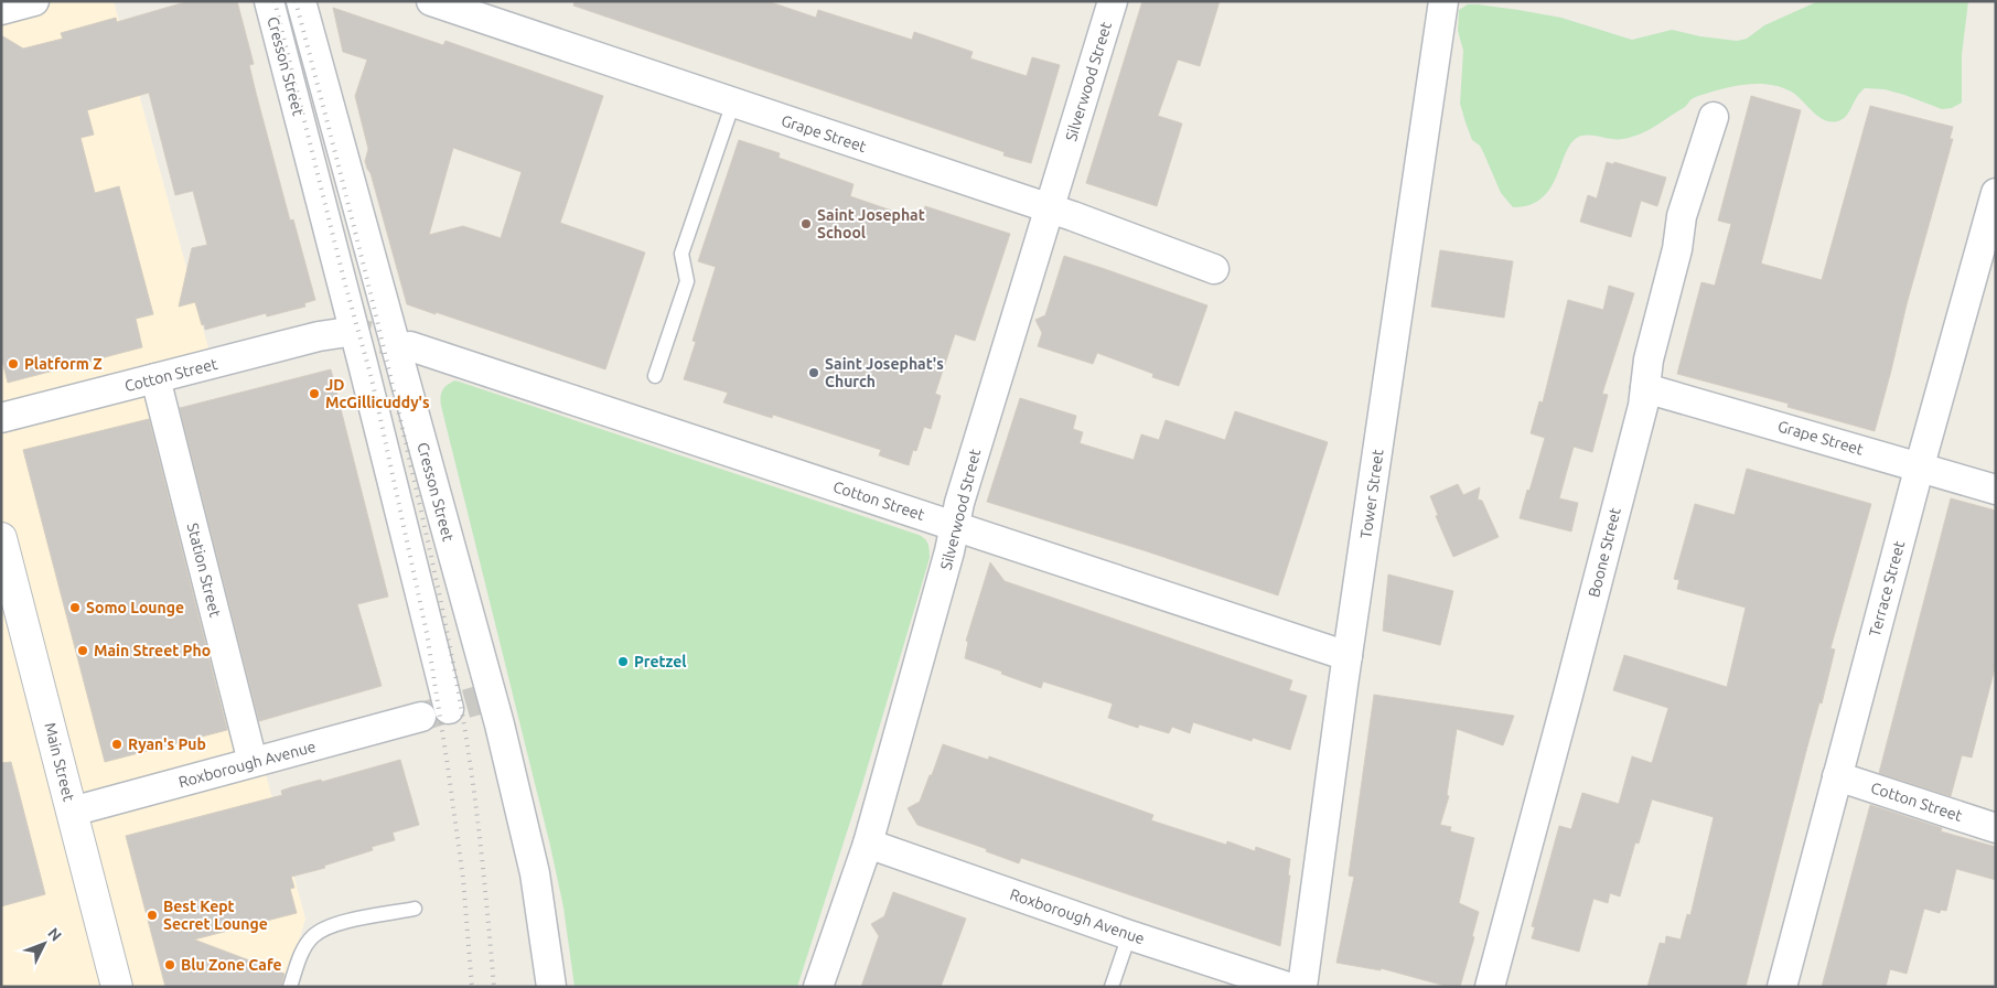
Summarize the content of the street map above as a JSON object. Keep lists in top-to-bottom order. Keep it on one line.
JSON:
{"streets":{"street":["Cresson Street","Silverwood Street","Grape Street","Cotton Street","Tower Street","Boone Street","Station Street","Terrace Street","Main Street","Roxborough Avenue"]},"crossings":[["Silverwood Street","Grape Street"],["Silverwood Street","Cotton Street"],["Silverwood Street","Roxborough Avenue"],["Grape Street","Boone Street"],["Grape Street","Terrace Street"],["Cotton Street","Tower Street"],["Cotton Street","Station Street"],["Cotton Street","Terrace Street"],["Station Street","Roxborough Avenue"],["Main Street","Roxborough Avenue"]],"places":["Saint Josephat School","Platform Z","Saint Josephat's Church","JD McGillicuddy's","Somo Lounge","Main Street Pho","Pretzel","Ryan's Pub","Best Kept Secret Lounge","Blu Zone Cafe"],"north":"top right"}
